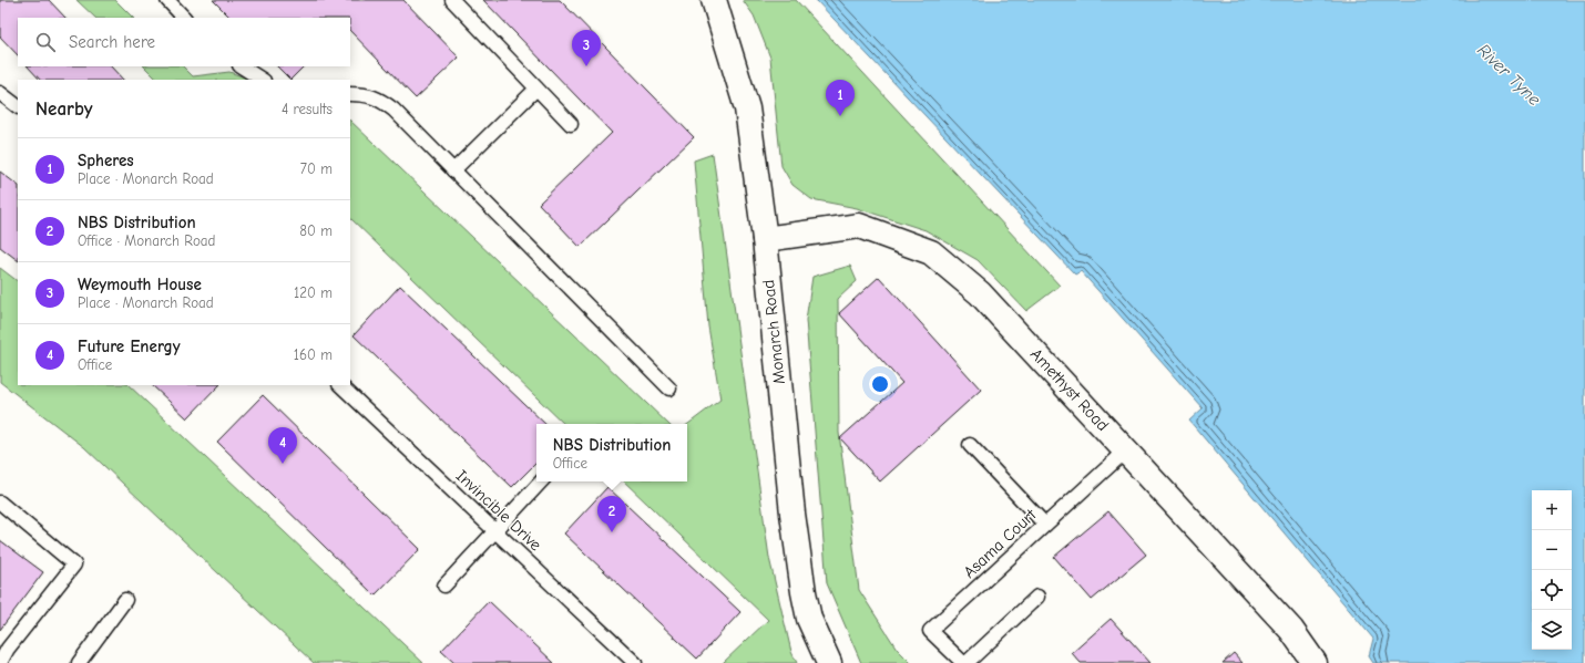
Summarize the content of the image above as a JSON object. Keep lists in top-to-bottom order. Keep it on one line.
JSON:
{"streets":{"street":["Monarch Road","Amethyst Road"],"lane":["Invincible Drive","Asama Court"]},"crossings":[["Monarch Road","Amethyst Road"],["Amethyst Road","Asama Court"]],"water":["River Tyne"],"page":{"search":"Search here","pins":["3","1","4","2"],"heading":["Nearby","4 results"],"list":[{"mark":"1","name":"Spheres","note":"Place · Monarch Road","value":"70 m"},{"mark":"2","name":"NBS Distribution","note":"Office · Monarch Road","value":"80 m"},{"mark":"3","name":"Weymouth House","note":"Place · Monarch Road","value":"120 m"},{"mark":"4","name":"Future Energy","note":"Office","value":"160 m"}],"popup":["NBS Distribution","Office"],"map_buttons":["+","−"]}}
